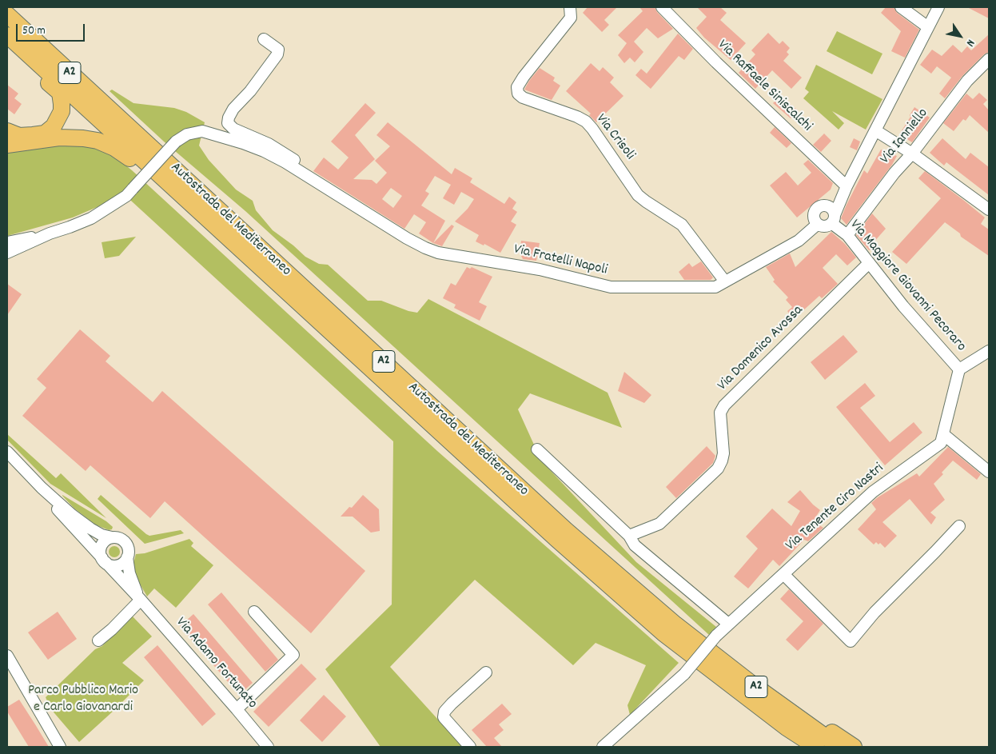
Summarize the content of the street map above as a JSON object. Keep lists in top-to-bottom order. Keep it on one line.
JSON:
{"streets":{"highway":["A2","Autostrada del Mediterraneo"],"street":["Via Raffaele Siniscalchi","Via Ianniello","Via Crisoli","Via Fratelli Napoli","Via Maggiore Giovanni Pecoraro","Via Domenico Avossa","Via Tenente Ciro Nastri","Via Adamo Fortunato"]},"crossings":[["Via Ianniello","Via Maggiore Giovanni Pecoraro"],["Via Crisoli","Via Fratelli Napoli"],["Via Fratelli Napoli","Via Maggiore Giovanni Pecoraro"],["Via Maggiore Giovanni Pecoraro","Via Domenico Avossa"],["Via Maggiore Giovanni Pecoraro","Via Tenente Ciro Nastri"]],"parks":["Parco Pubblico Mario e Carlo Giovanardi"],"scale_bar":"50 m","north":"bottom right"}
